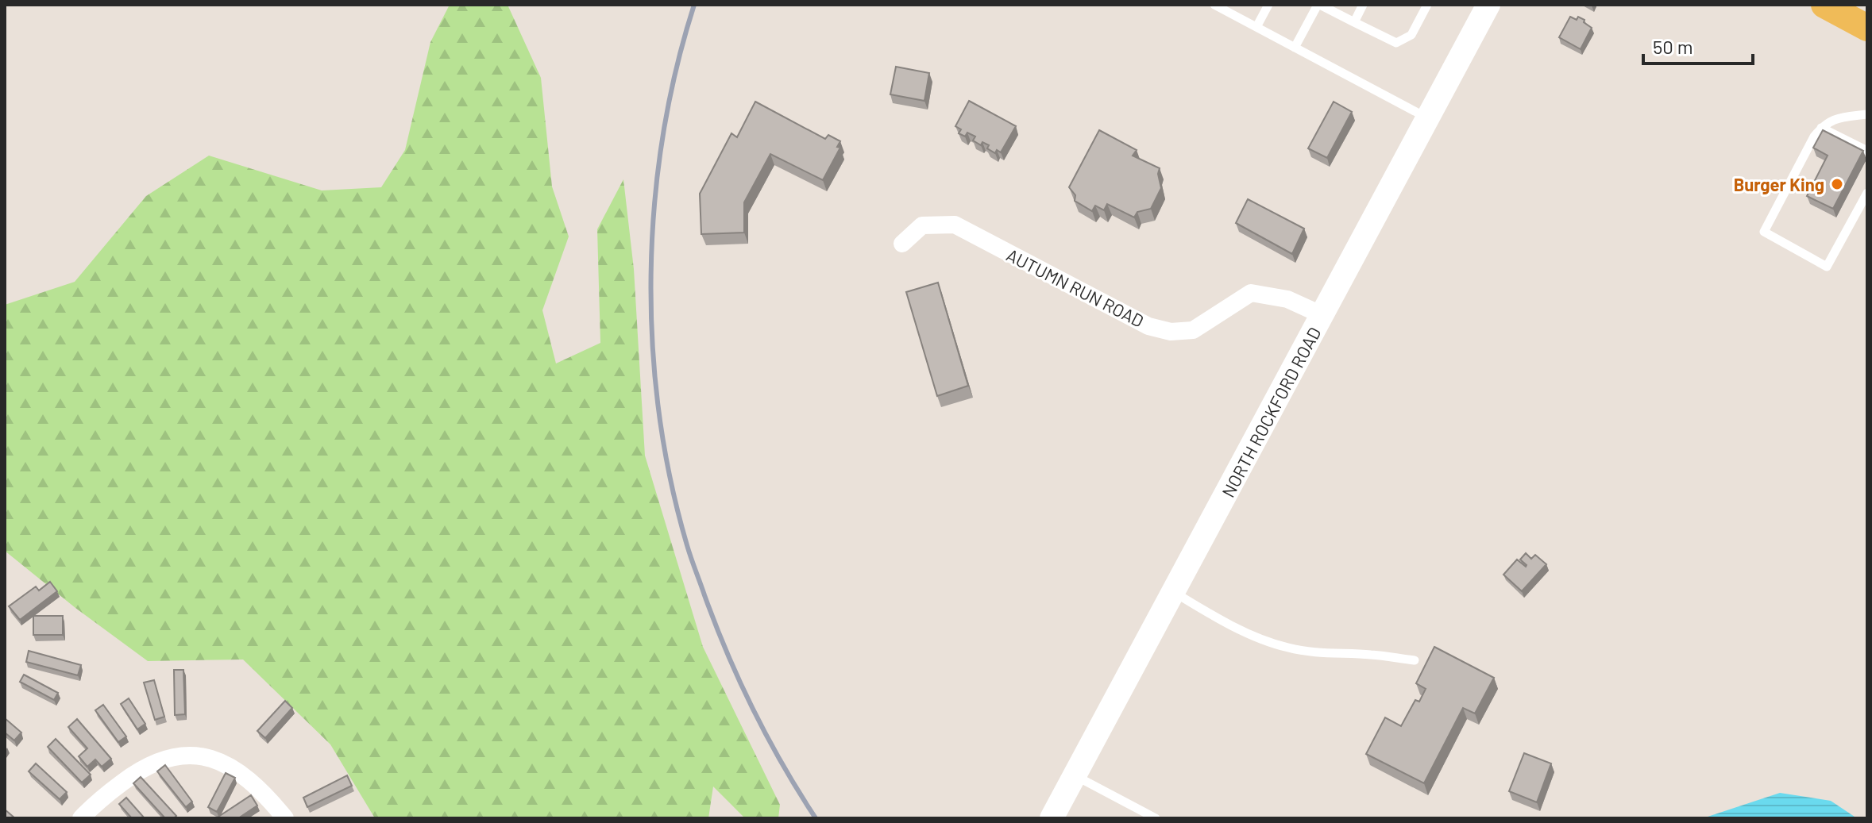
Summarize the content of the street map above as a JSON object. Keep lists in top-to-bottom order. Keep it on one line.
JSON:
{"streets":{"street":["AUTUMN RUN ROAD","NORTH ROCKFORD ROAD"]},"crossings":[["AUTUMN RUN ROAD","NORTH ROCKFORD ROAD"]],"places":["Burger King"],"scale_bar":"50 m"}
